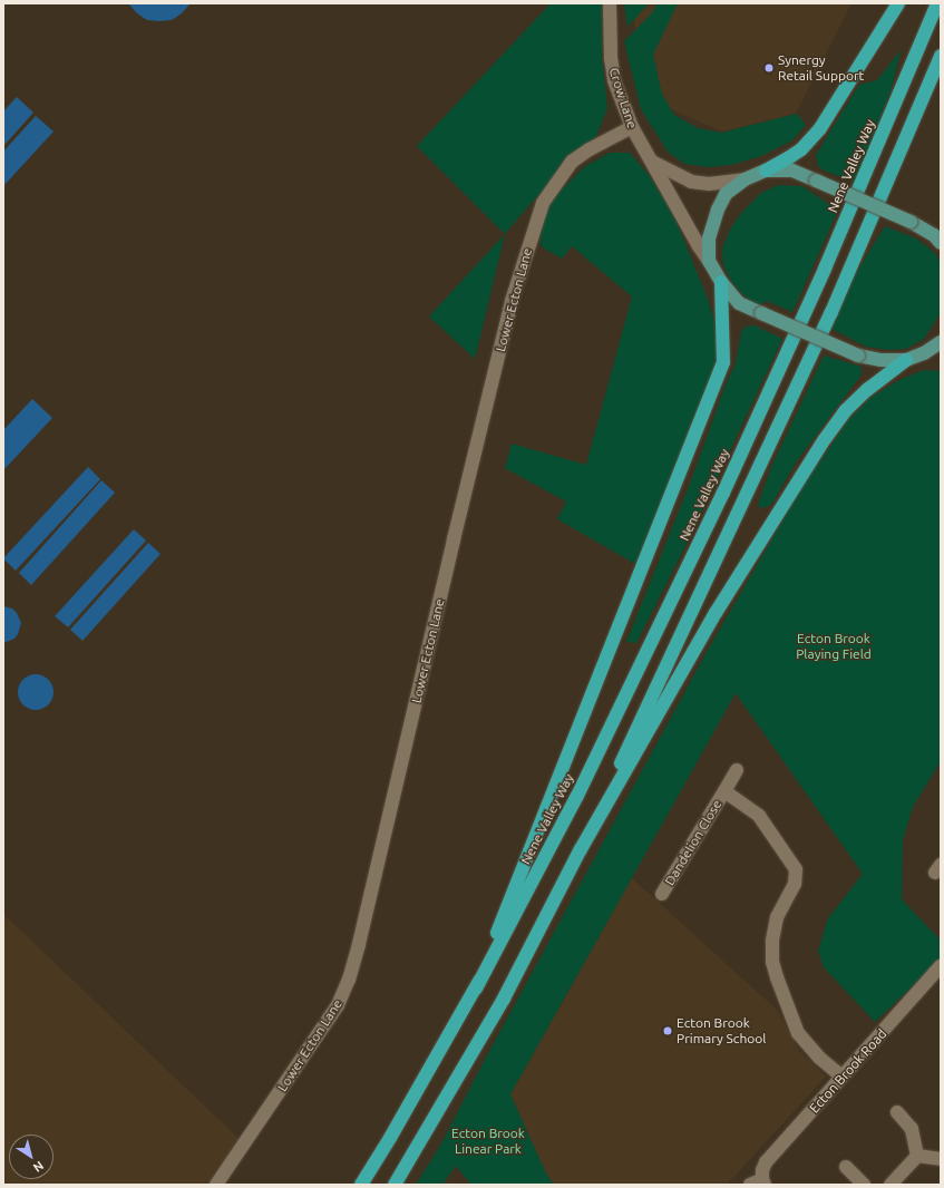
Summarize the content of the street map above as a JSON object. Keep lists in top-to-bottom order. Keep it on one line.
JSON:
{"streets":{"highway":["Nene Valley Way"],"street":["Crow Lane","Lower Ecton Lane","Dandelion Close","Ecton Brook Road"]},"crossings":[["Crow Lane","Lower Ecton Lane"],["Dandelion Close","Ecton Brook Road"]],"parks":["Ecton Brook Playing Field","Ecton Brook Linear Park"],"places":["Synergy Retail Support","Ecton Brook Primary School"],"north":"bottom right"}
